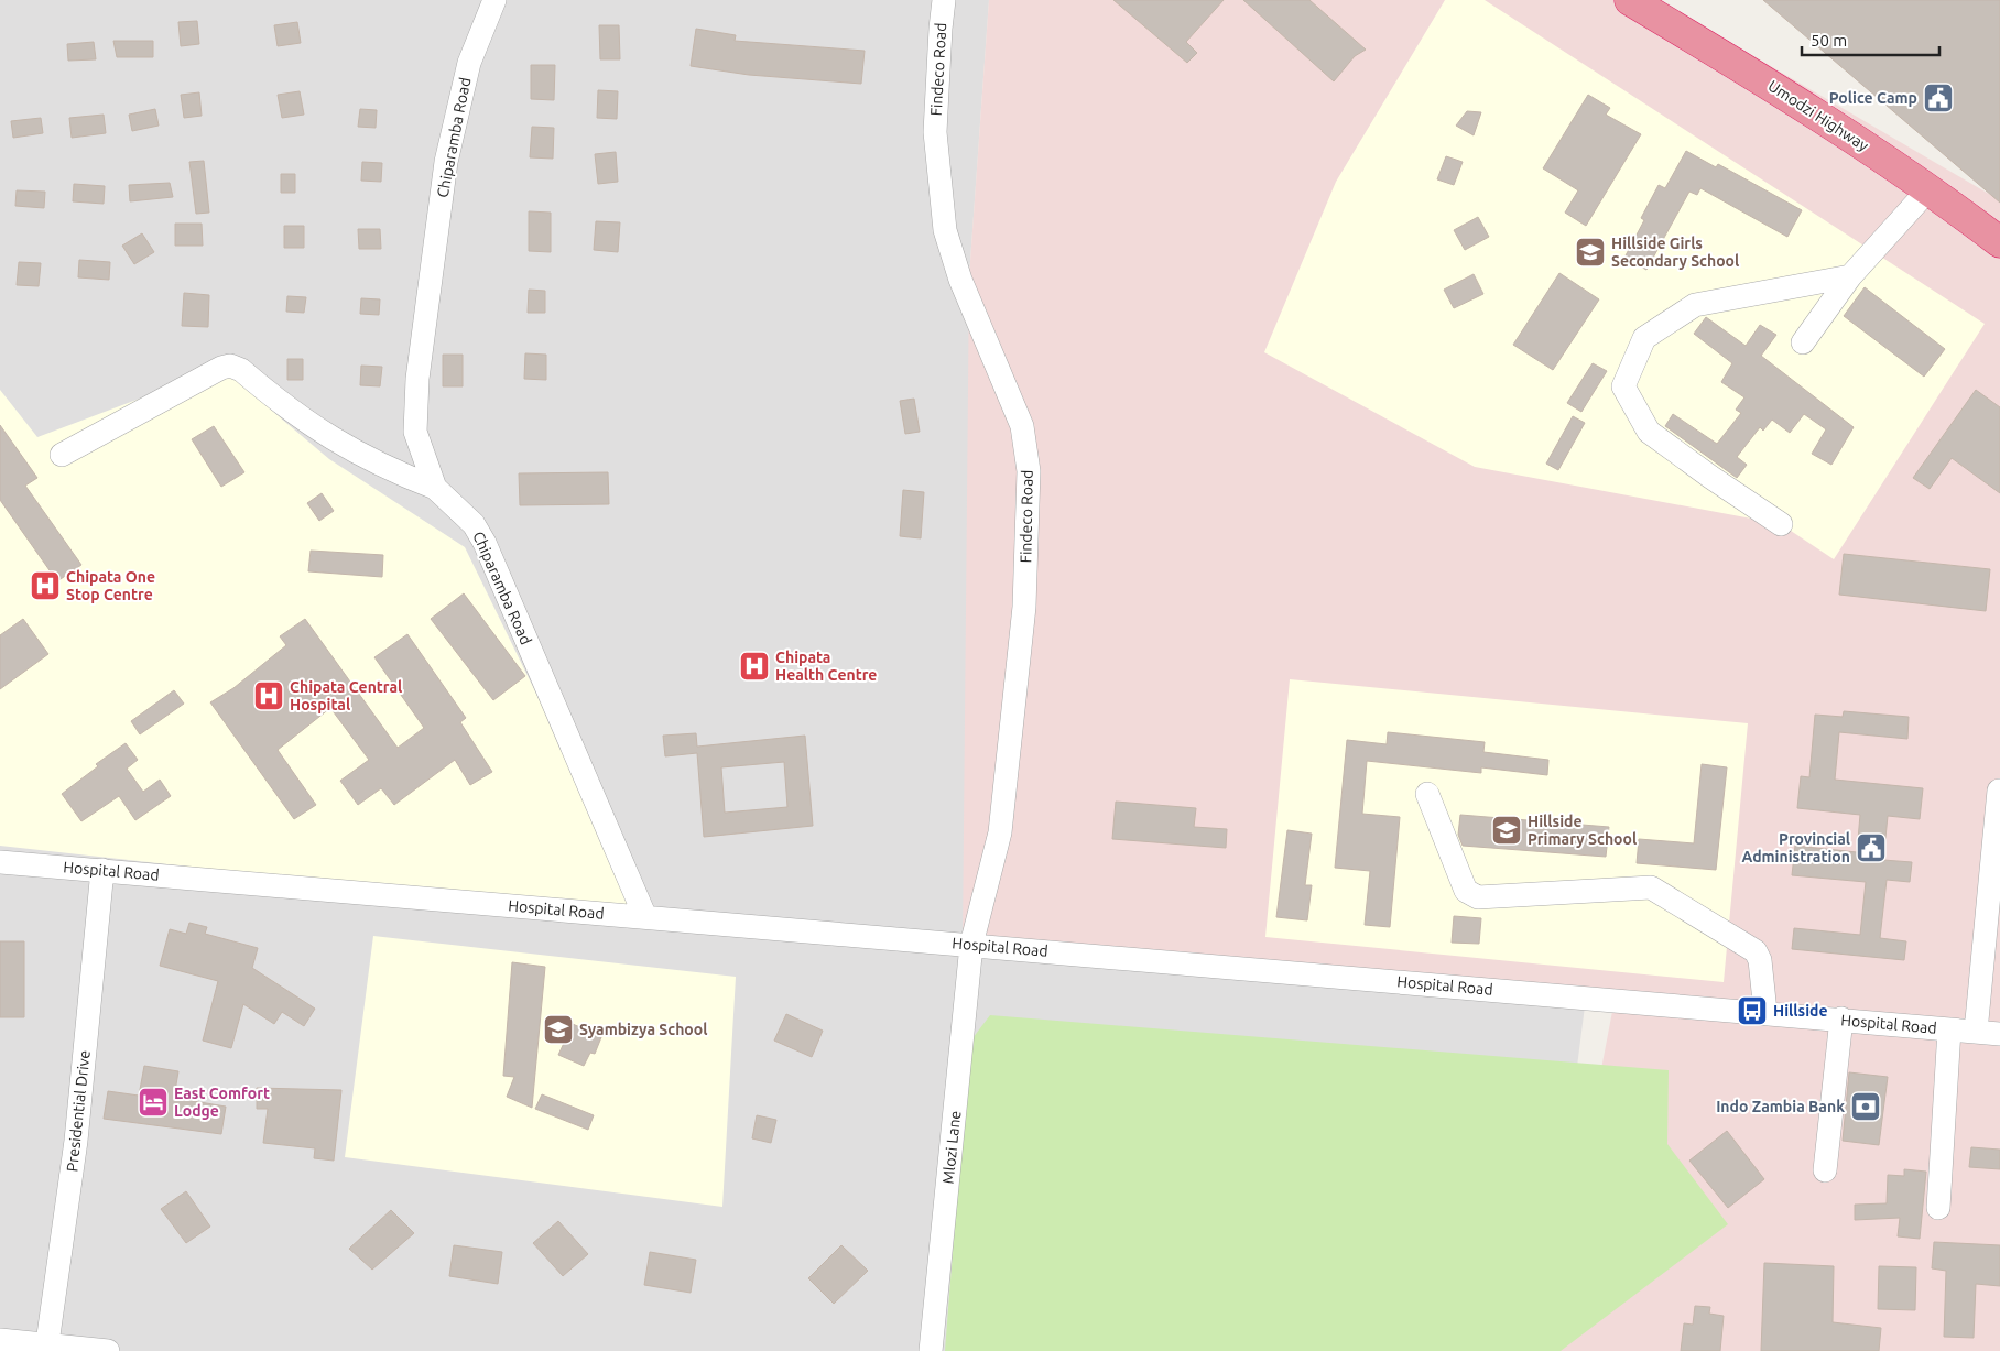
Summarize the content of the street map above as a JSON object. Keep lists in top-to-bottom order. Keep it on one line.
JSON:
{"streets":{"highway":["Umodzi Highway"],"street":["Findeco Road","Chiparamba Road","Hospital Road","Presidential Drive","Mlozi Lane"]},"crossings":[["Findeco Road","Hospital Road"],["Findeco Road","Mlozi Lane"],["Chiparamba Road","Hospital Road"],["Hospital Road","Presidential Drive"],["Hospital Road","Mlozi Lane"]],"places":{"public building":["Police Camp","Provincial Administration"],"school or university":["Hillside Girls Secondary School","Hillside Primary School","Syambizya School"],"hospital":["Chipata One Stop Centre","Chipata Health Centre","Chipata Central Hospital"],"bus stop":["Hillside"],"hotel":["East Comfort Lodge"],"bank":["Indo Zambia Bank"]},"scale_bar":"50 m"}
